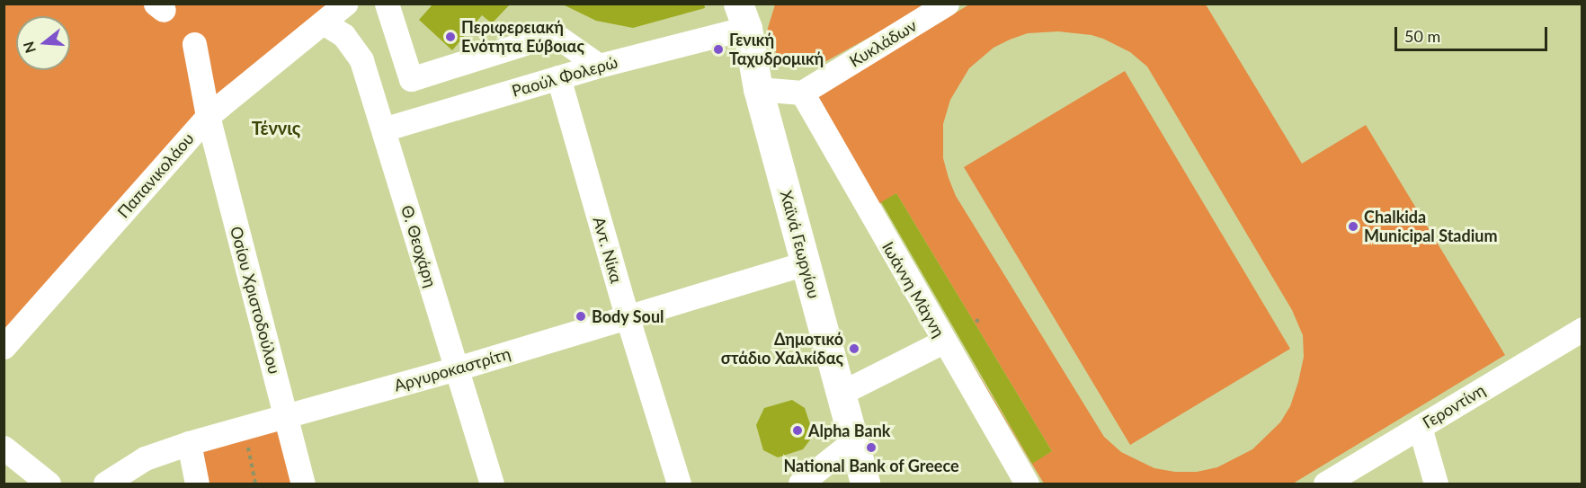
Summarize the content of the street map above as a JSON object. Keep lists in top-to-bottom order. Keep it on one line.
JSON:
{"streets":{"main road":["Χαϊνά Γεωργίου"],"street":["Κυκλάδων","Ραούλ Φολερώ","Παπανικολάου","Θ. Θεοχάρη","Αντ. Νίκα","Ιωάννη Μὰγνη","Οσίου Χριστοδούλου","Αργυροκαστρίτη","Γεροντίνη"]},"crossings":[["Κυκλάδων","Ιωάννη Μὰγνη"],["Ραούλ Φολερώ","Χαϊνά Γεωργίου"],["Ραούλ Φολερώ","Θ. Θεοχάρη"],["Ραούλ Φολερώ","Αντ. Νίκα"],["Παπανικολάου","Θ. Θεοχάρη"],["Παπανικολάου","Οσίου Χριστοδούλου"],["Χαϊνά Γεωργίου","Αργυροκαστρίτη"],["Θ. Θεοχάρη","Αργυροκαστρίτη"],["Αντ. Νίκα","Αργυροκαστρίτη"],["Οσίου Χριστοδούλου","Αργυροκαστρίτη"]],"districts":["Τέννις"],"places":["Περιφερειακή Ενότητα Εύβοιας","Γενική Ταχυδρομική","Chalkida Municipal Stadium","Body Soul","Δημοτικό στάδιο Χαλκίδας","Alpha Bank","National Bank of Greece"],"scale_bar":"50 m","north":"left"}
